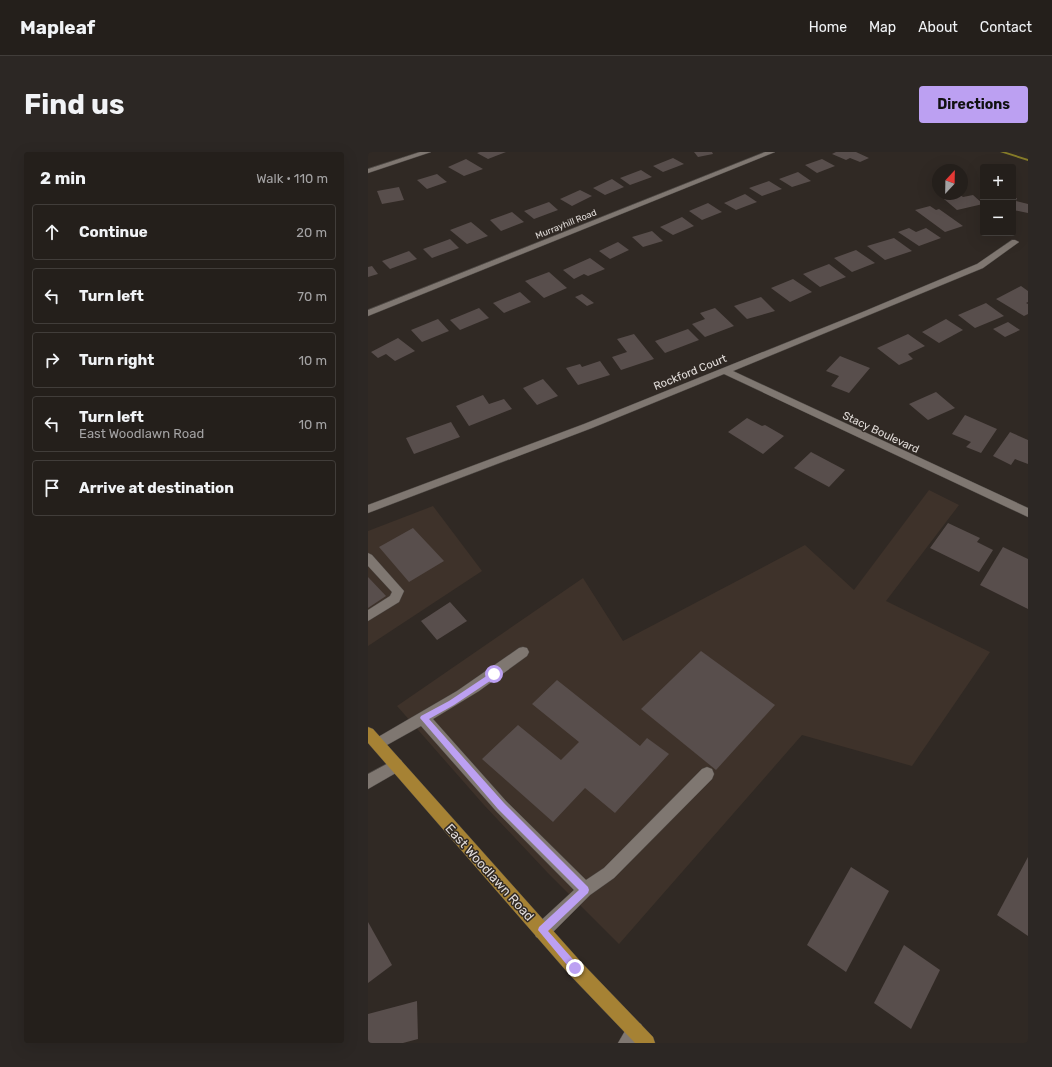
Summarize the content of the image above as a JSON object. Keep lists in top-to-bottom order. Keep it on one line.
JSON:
{"streets":{"main road":["East Woodlawn Road"],"street":["Murrayhill Road","Rockford Court","Stacy Boulevard"]},"crossings":[["Rockford Court","Stacy Boulevard"]],"north":"top","page":{"header":"Mapleaf","nav":["Home","Map","About","Contact"],"buttons":"Directions","title":"Find us","heading":["2 min","Walk · 110 m"],"map_buttons":["+","−"],"list":[["Continue","20 m"],["Turn left","70 m"],["Turn right","10 m"],["Turn left","East Woodlawn Road","10 m"],"Arrive at destination"]}}
